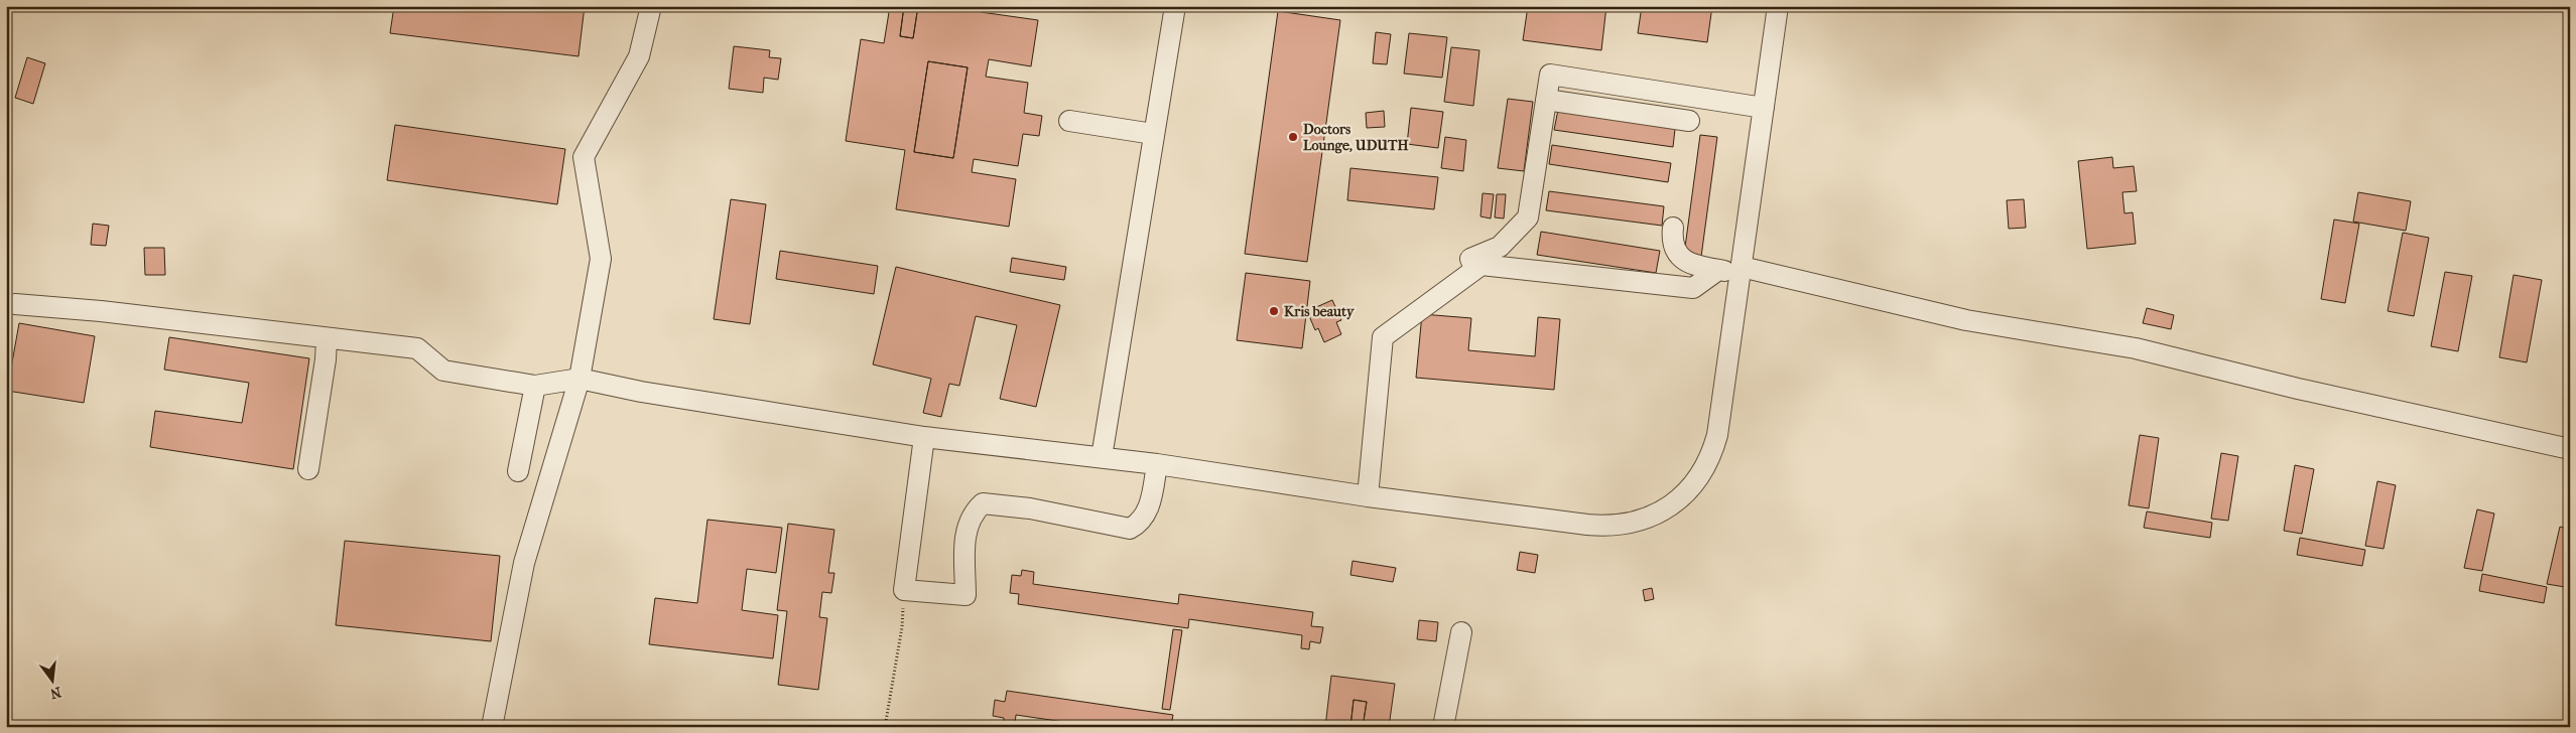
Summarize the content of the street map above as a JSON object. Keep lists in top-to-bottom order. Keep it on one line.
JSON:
{"places":["Doctors Lounge, UDUTH","Kris beauty"],"north":"bottom"}
